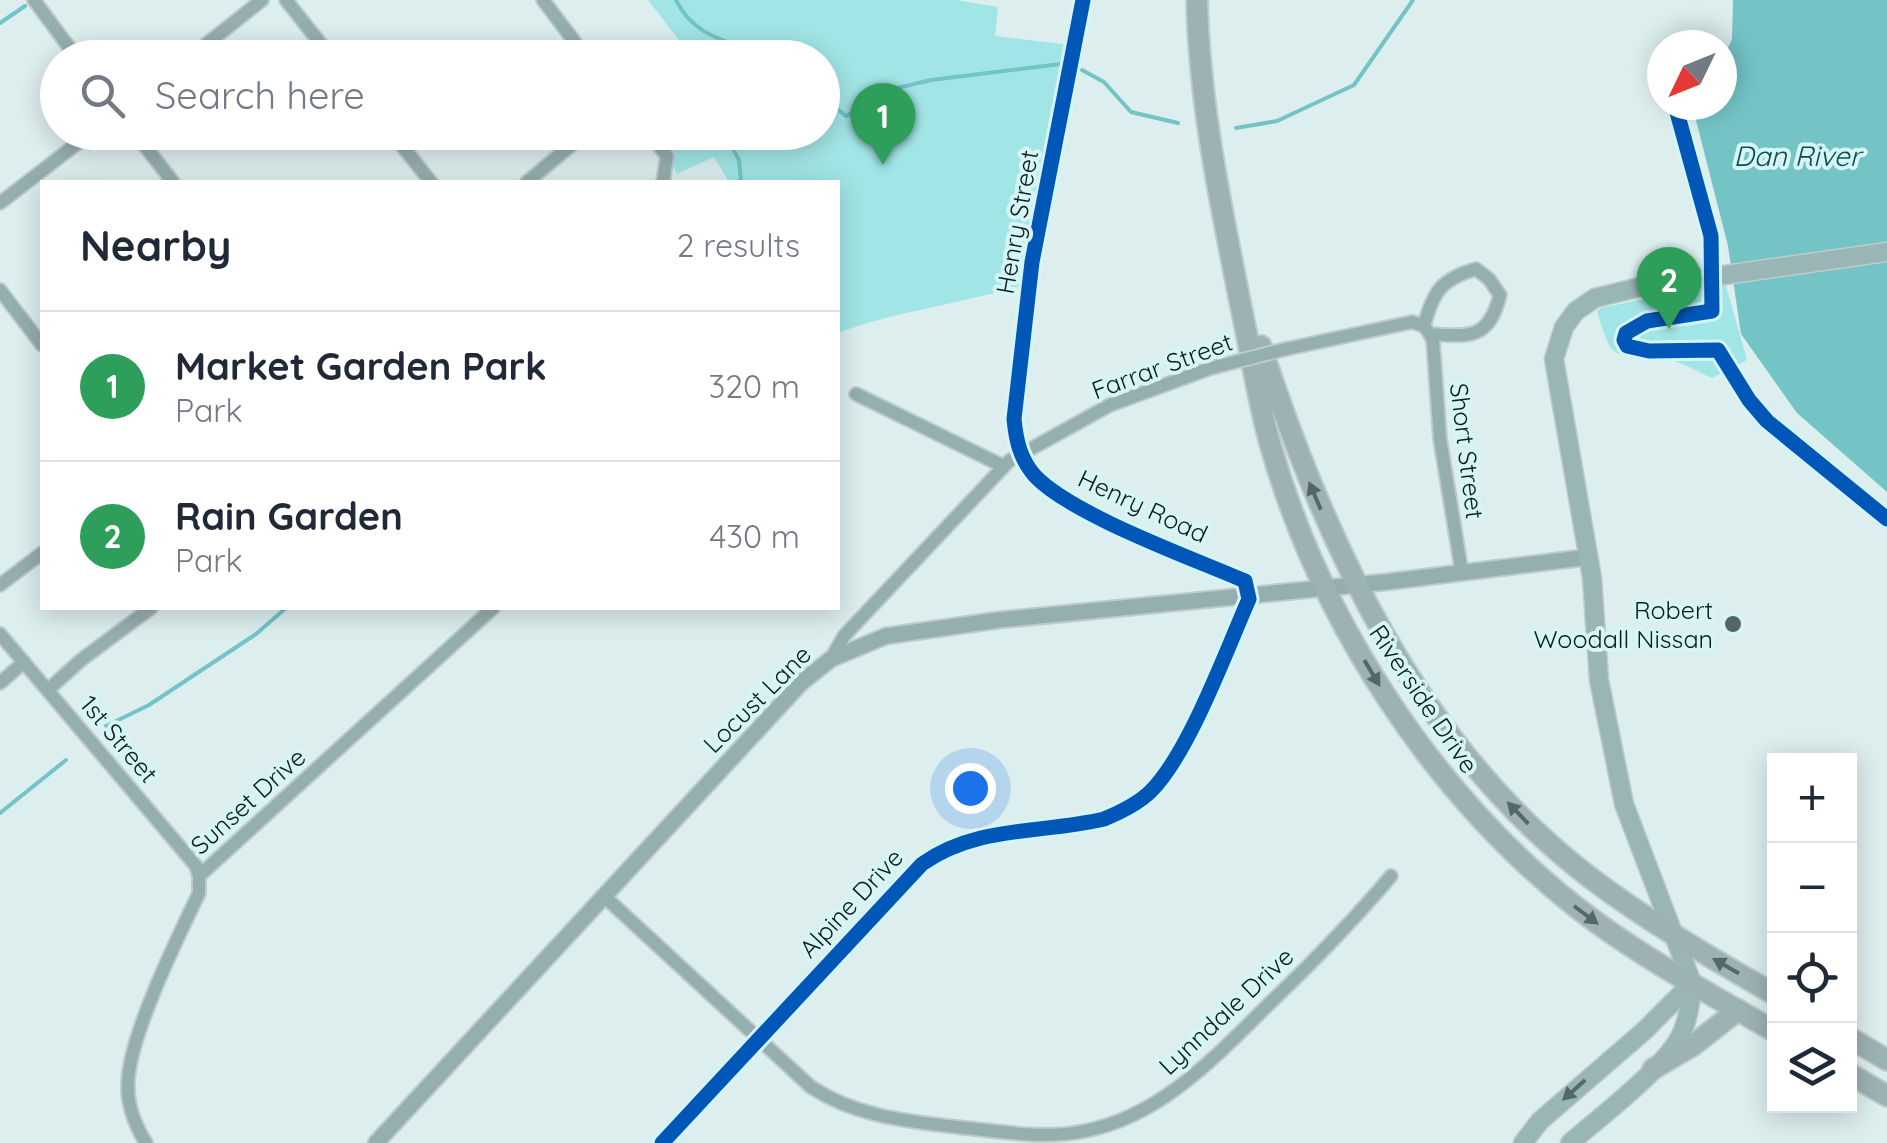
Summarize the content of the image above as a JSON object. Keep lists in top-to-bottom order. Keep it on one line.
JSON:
{"streets":{"main road":["Riverside Drive"],"street":["Henry Street","Farrar Street","Short Street","Henry Road","Locust Lane","1st Street","Sunset Drive","Alpine Drive","Lynndale Drive"]},"crossings":[["Henry Street","Farrar Street"],["Henry Street","Henry Road"],["Farrar Street","Short Street"],["Farrar Street","Henry Road"],["Farrar Street","Locust Lane"],["Henry Road","Locust Lane"],["Henry Road","Alpine Drive"],["Locust Lane","Riverside Drive"],["Locust Lane","Alpine Drive"],["Locust Lane","Lynndale Drive"],["1st Street","Sunset Drive"],["Alpine Drive","Lynndale Drive"]],"water":["Dan River"],"places":["Robert Woodall Nissan"],"north":"bottom left","page":{"search":"Search here","pins":["1","2"],"heading":["Nearby","2 results"],"list":[{"mark":"1","name":"Market Garden Park","note":"Park","value":"320 m"},{"mark":"2","name":"Rain Garden","note":"Park","value":"430 m"}],"map_buttons":["+","−"]}}
